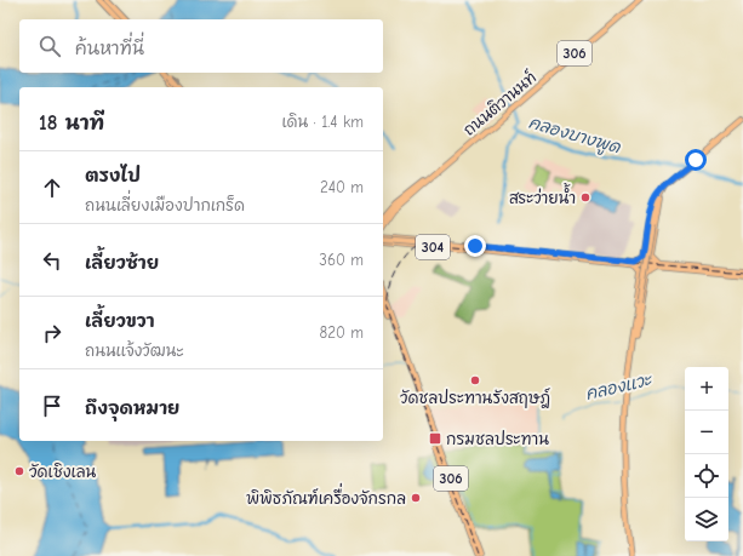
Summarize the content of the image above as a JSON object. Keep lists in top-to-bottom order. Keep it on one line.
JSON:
{"streets":{"main road":["306","ถนนติวานนท์","304"]},"water":["คลองบางพูด","คลองแวะ"],"places":{"other":["สระว่ายน้ำ","วัดชลประทานรังสฤษฎ์","วัดเชิงเลน","พิพิธภัณฑ์เครื่องจักรกล"],"transit":["กรมชลประทาน"]},"page":{"search":"ค้นหาที่นี่","heading":["18 นาที","เดิน · 1.4 km"],"list":[["ตรงไป","ถนนเลี่ยงเมืองปากเกร็ด","240 m"],["เลี้ยวซ้าย","360 m"],["เลี้ยวขวา","ถนนแจ้งวัฒนะ","820 m"],"ถึงจุดหมาย"],"map_buttons":["+","−"]}}
